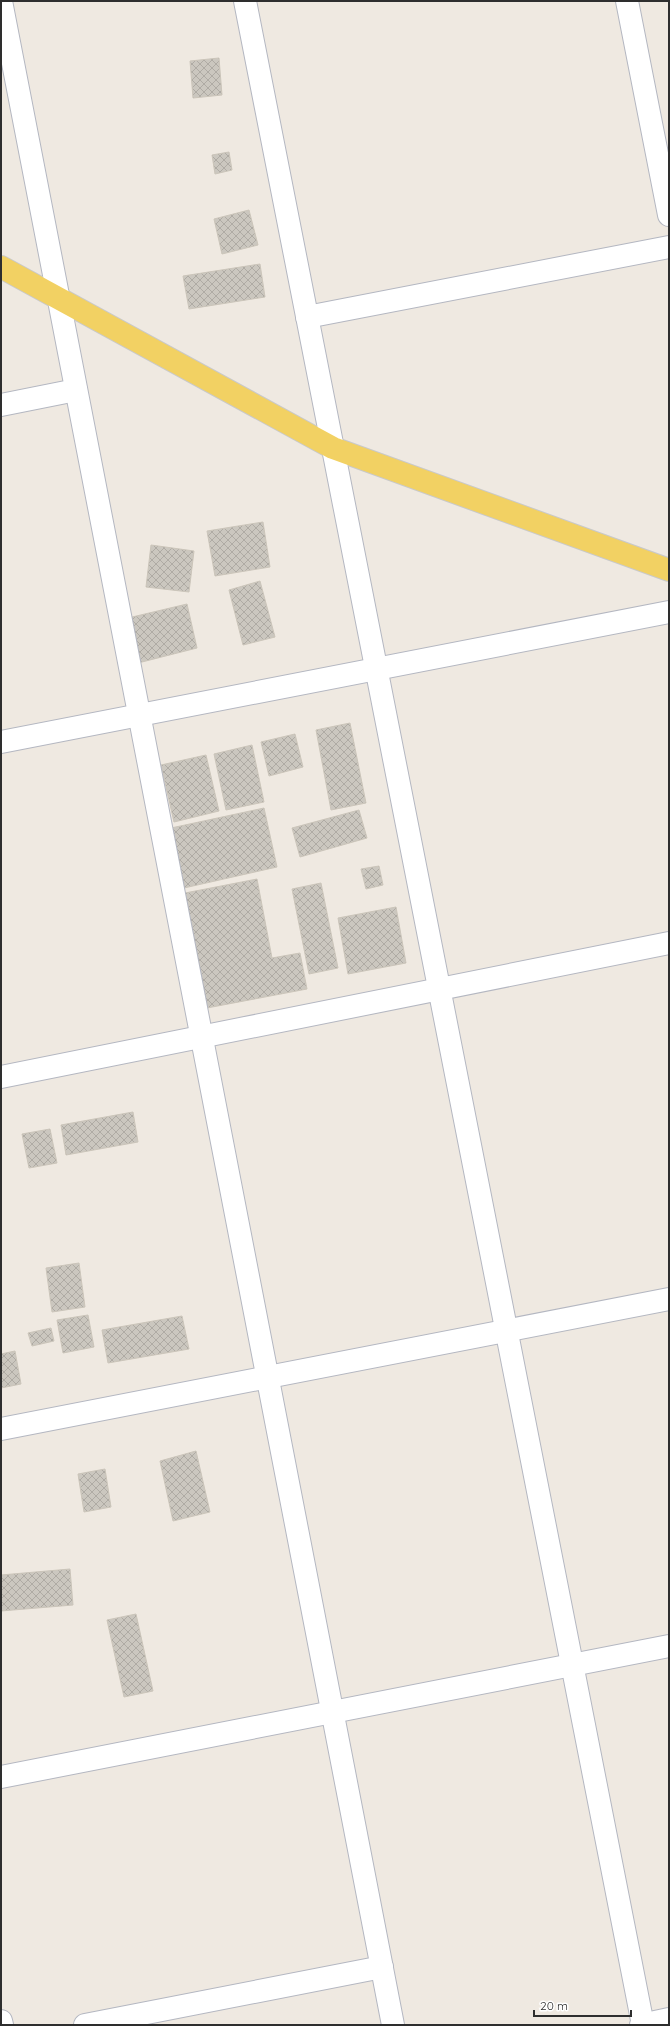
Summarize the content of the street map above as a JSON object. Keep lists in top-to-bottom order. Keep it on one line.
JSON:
{"scale_bar":"20 m"}
